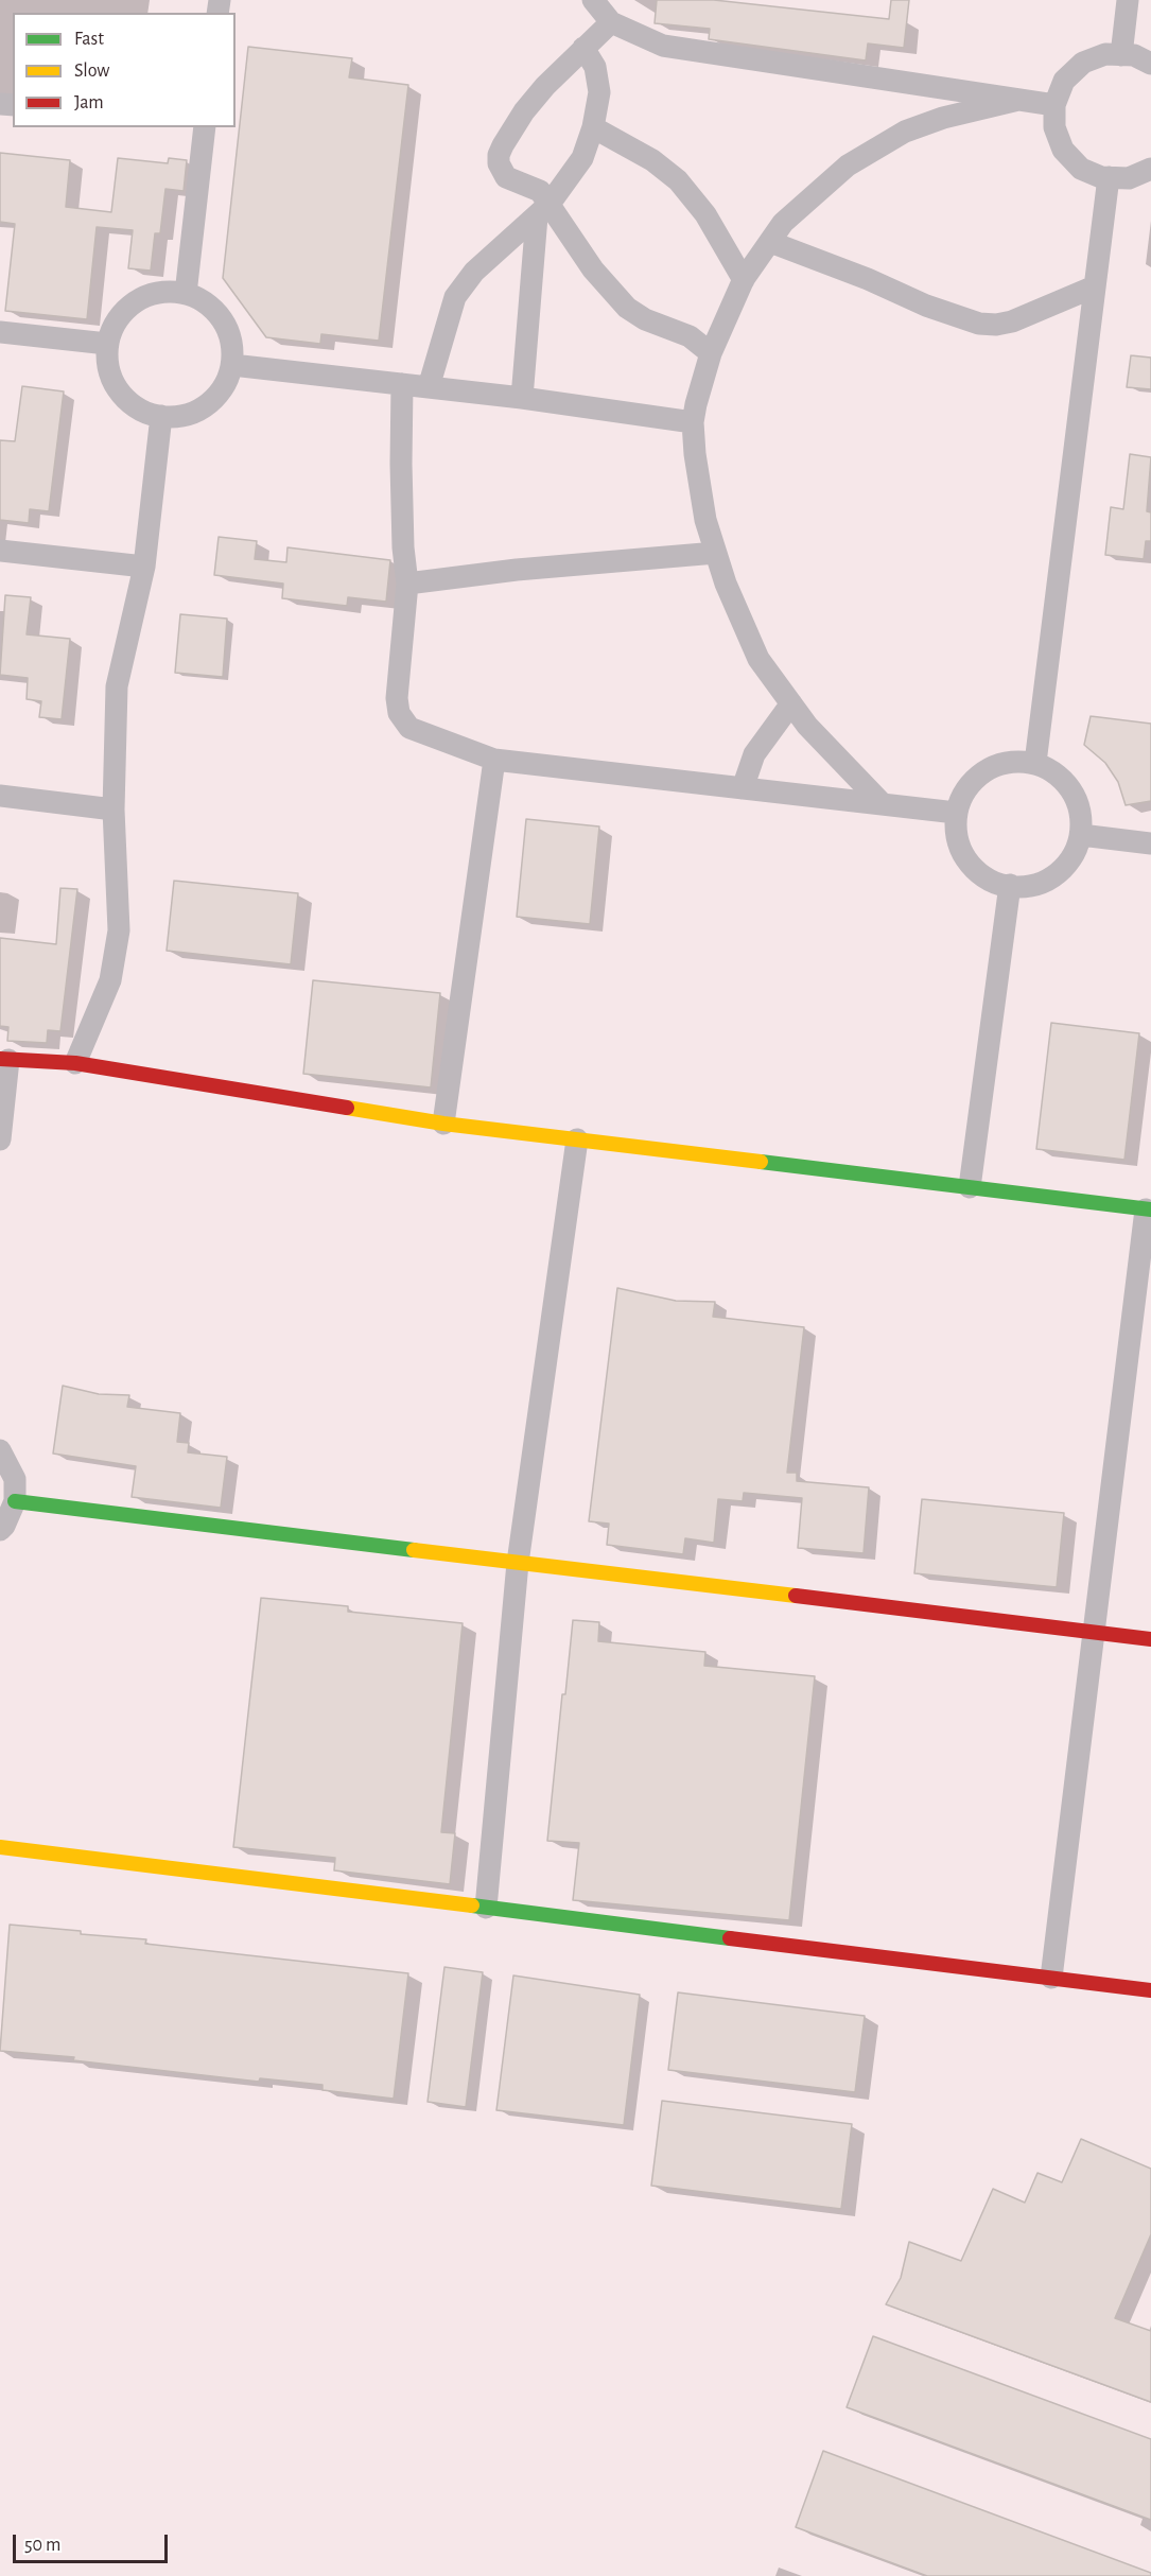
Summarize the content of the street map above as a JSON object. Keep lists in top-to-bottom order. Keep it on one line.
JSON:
{"legend":["Fast","Slow","Jam"],"scale_bar":"50 m"}
